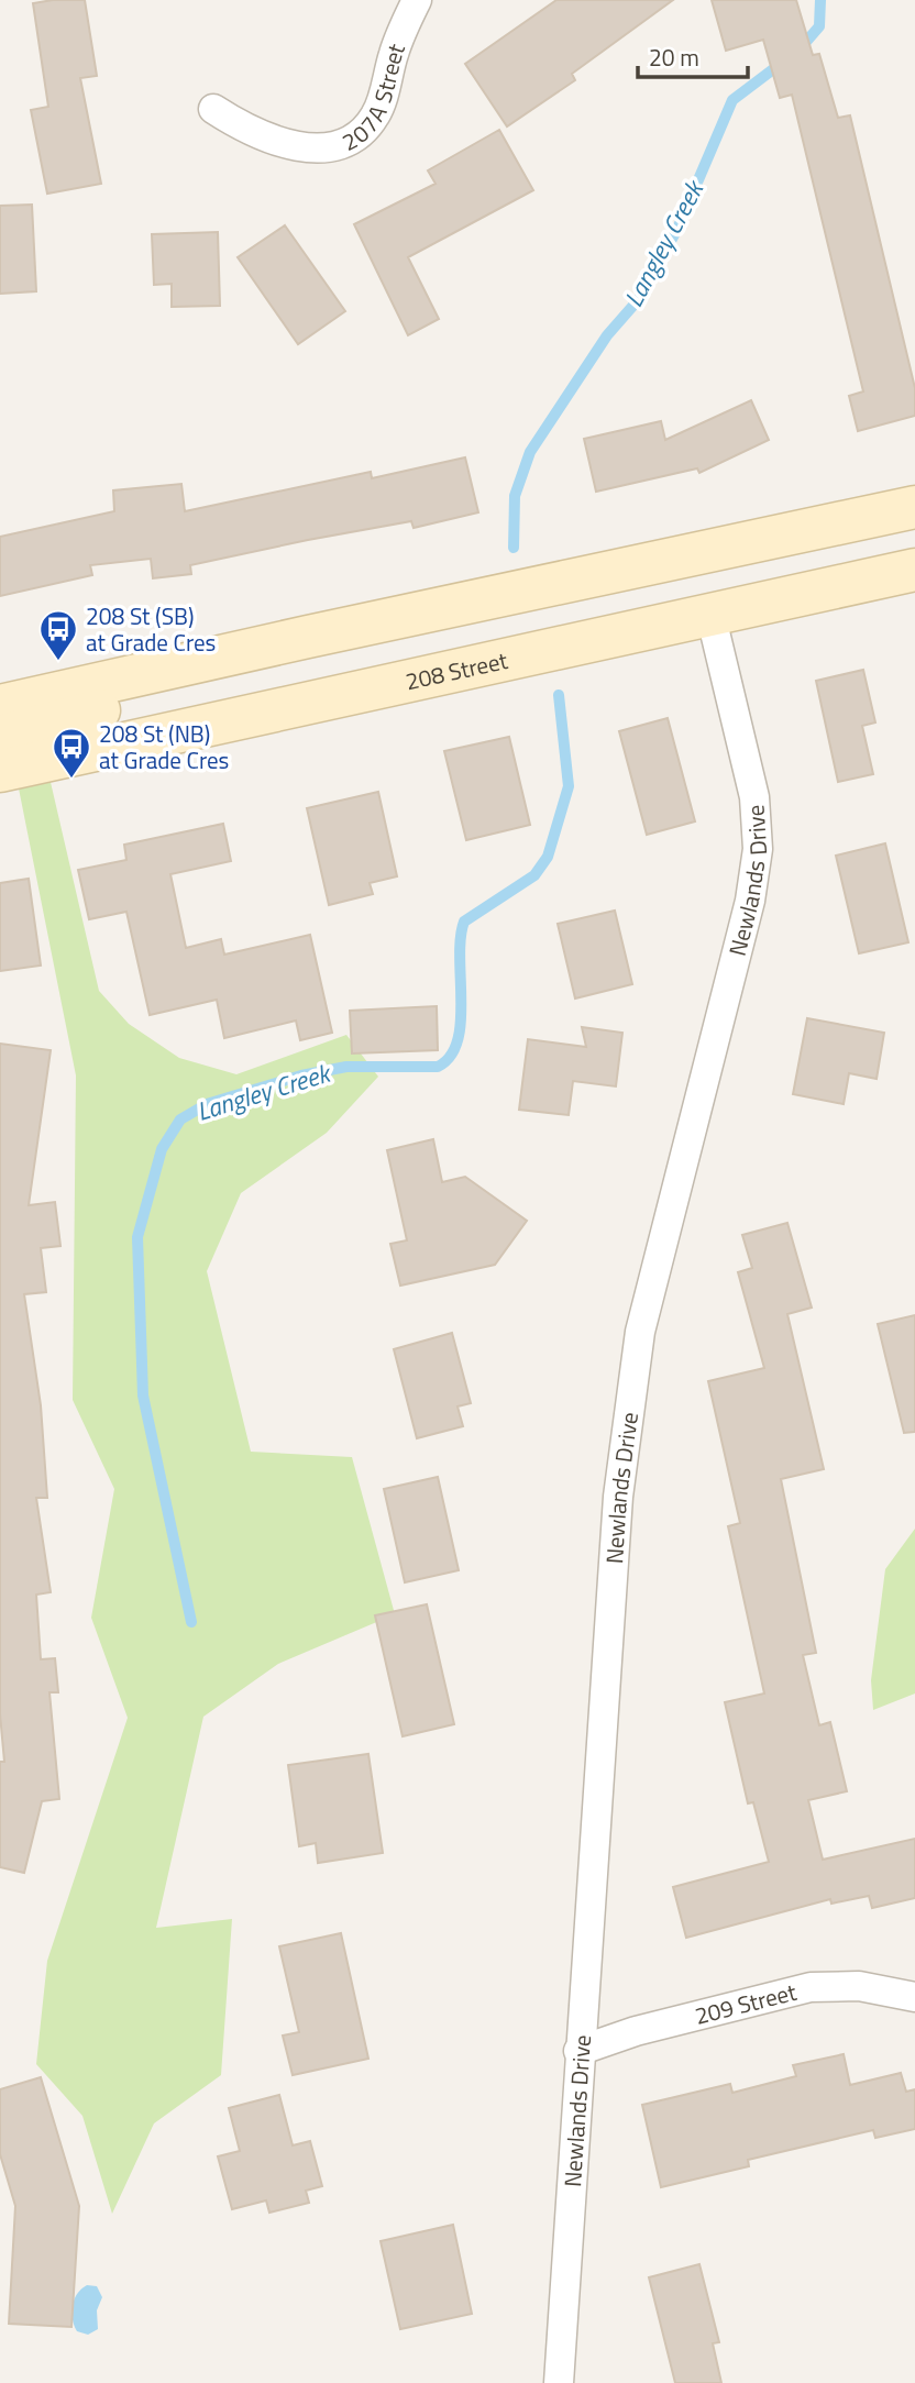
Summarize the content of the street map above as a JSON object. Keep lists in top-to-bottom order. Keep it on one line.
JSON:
{"streets":{"main road":["208 Street"],"street":["207A Street","Newlands Drive","209 Street"]},"crossings":[["208 Street","Newlands Drive"],["Newlands Drive","209 Street"]],"water":["Langley Creek"],"places":{"bus stop":["208 St (SB) at Grade Cres","208 St (NB) at Grade Cres"]},"scale_bar":"20 m"}
